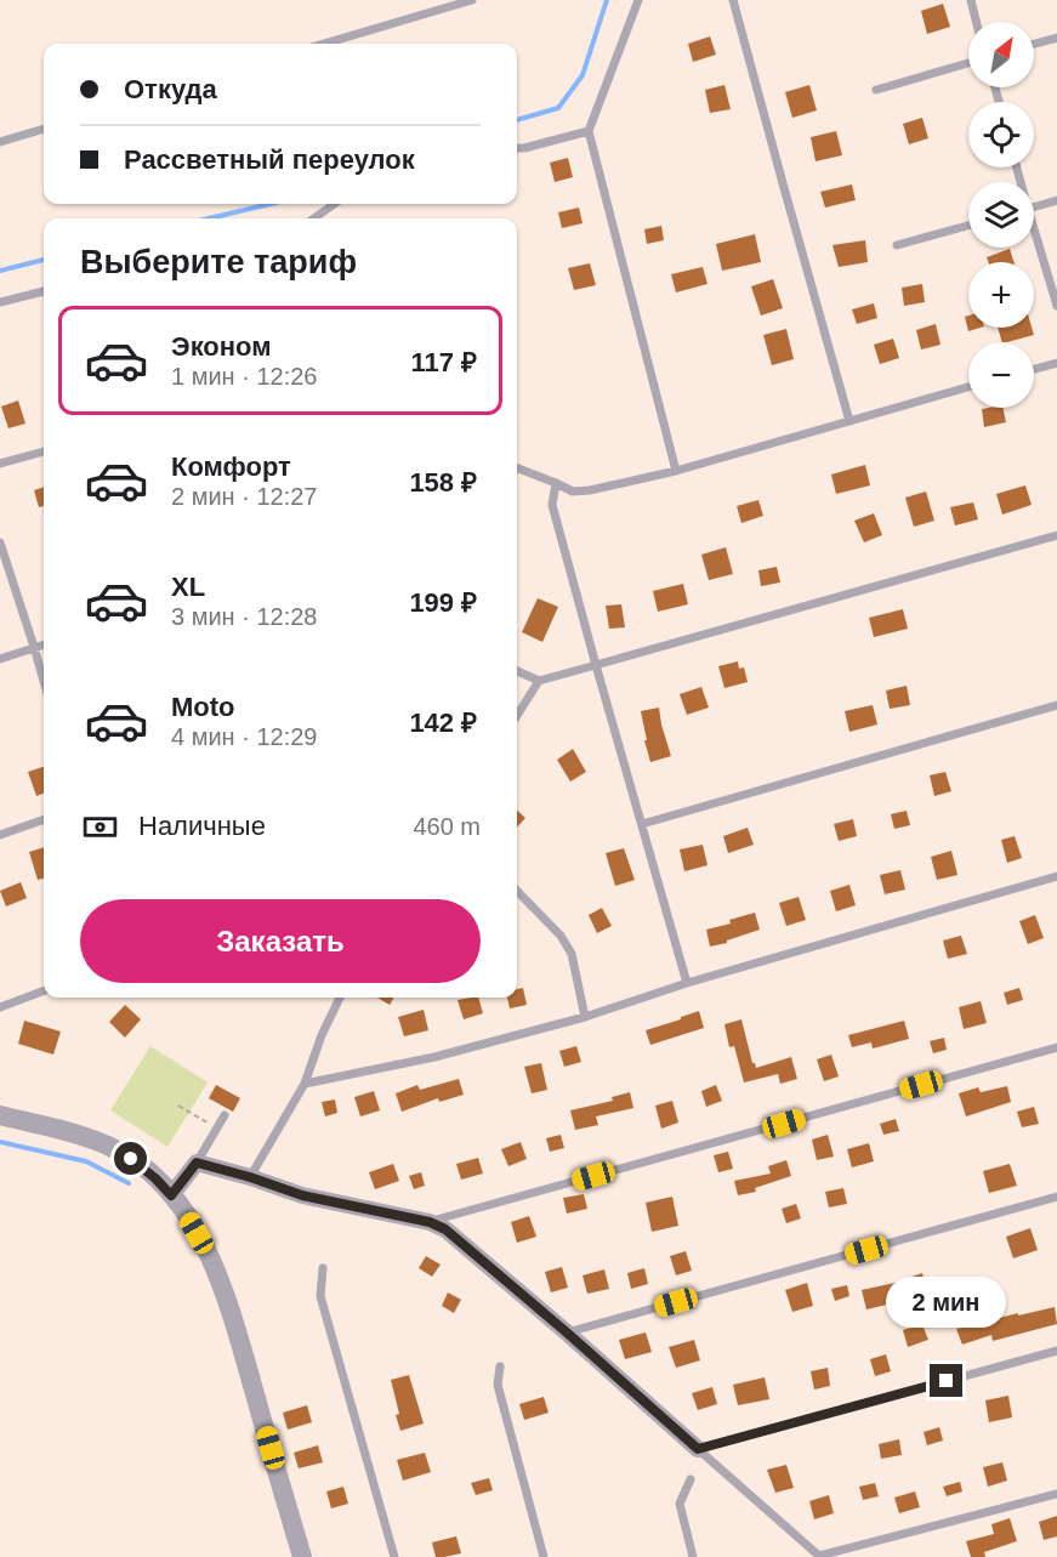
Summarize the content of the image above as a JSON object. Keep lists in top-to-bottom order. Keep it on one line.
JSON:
{"north":"top right","page":{"map_buttons":["+","−"],"banner":["Откуда","Рассветный переулок"],"heading":"Выберите тариф","list":[{"name":"Эконом","note":"1 мин · 12:26","value":"117 ₽"},{"name":"Комфорт","note":"2 мин · 12:27","value":"158 ₽"},{"name":"XL","note":"3 мин · 12:28","value":"199 ₽"},{"name":"Moto","note":"4 мин · 12:29","value":"142 ₽"}],"pay":["Наличные","460 m"],"buttons":"Заказать","bubble":"2 мин"}}
